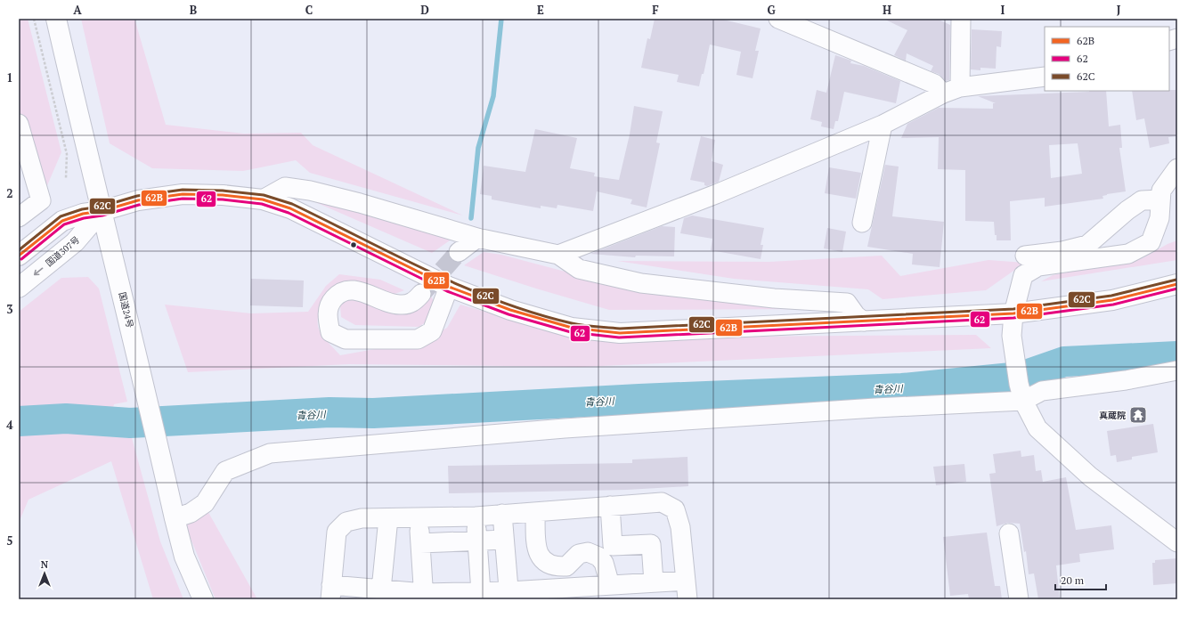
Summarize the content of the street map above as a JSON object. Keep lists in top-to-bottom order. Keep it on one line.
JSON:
{"streets":{"highway":["国道307号","国道24号"]},"crossings":[["国道307号","国道24号"]],"water":["青谷川"],"places":{"temple":["真蔵院"]},"lines":["transit line 62C","transit line 62B","transit line 62"],"legend":["62B","62","62C"],"scale_bar":"20 m","north":"top","grid":{"columns":["A","B","C","D","E","F","G","H","I","J"],"rows":["1","2","3","4","5"]}}
